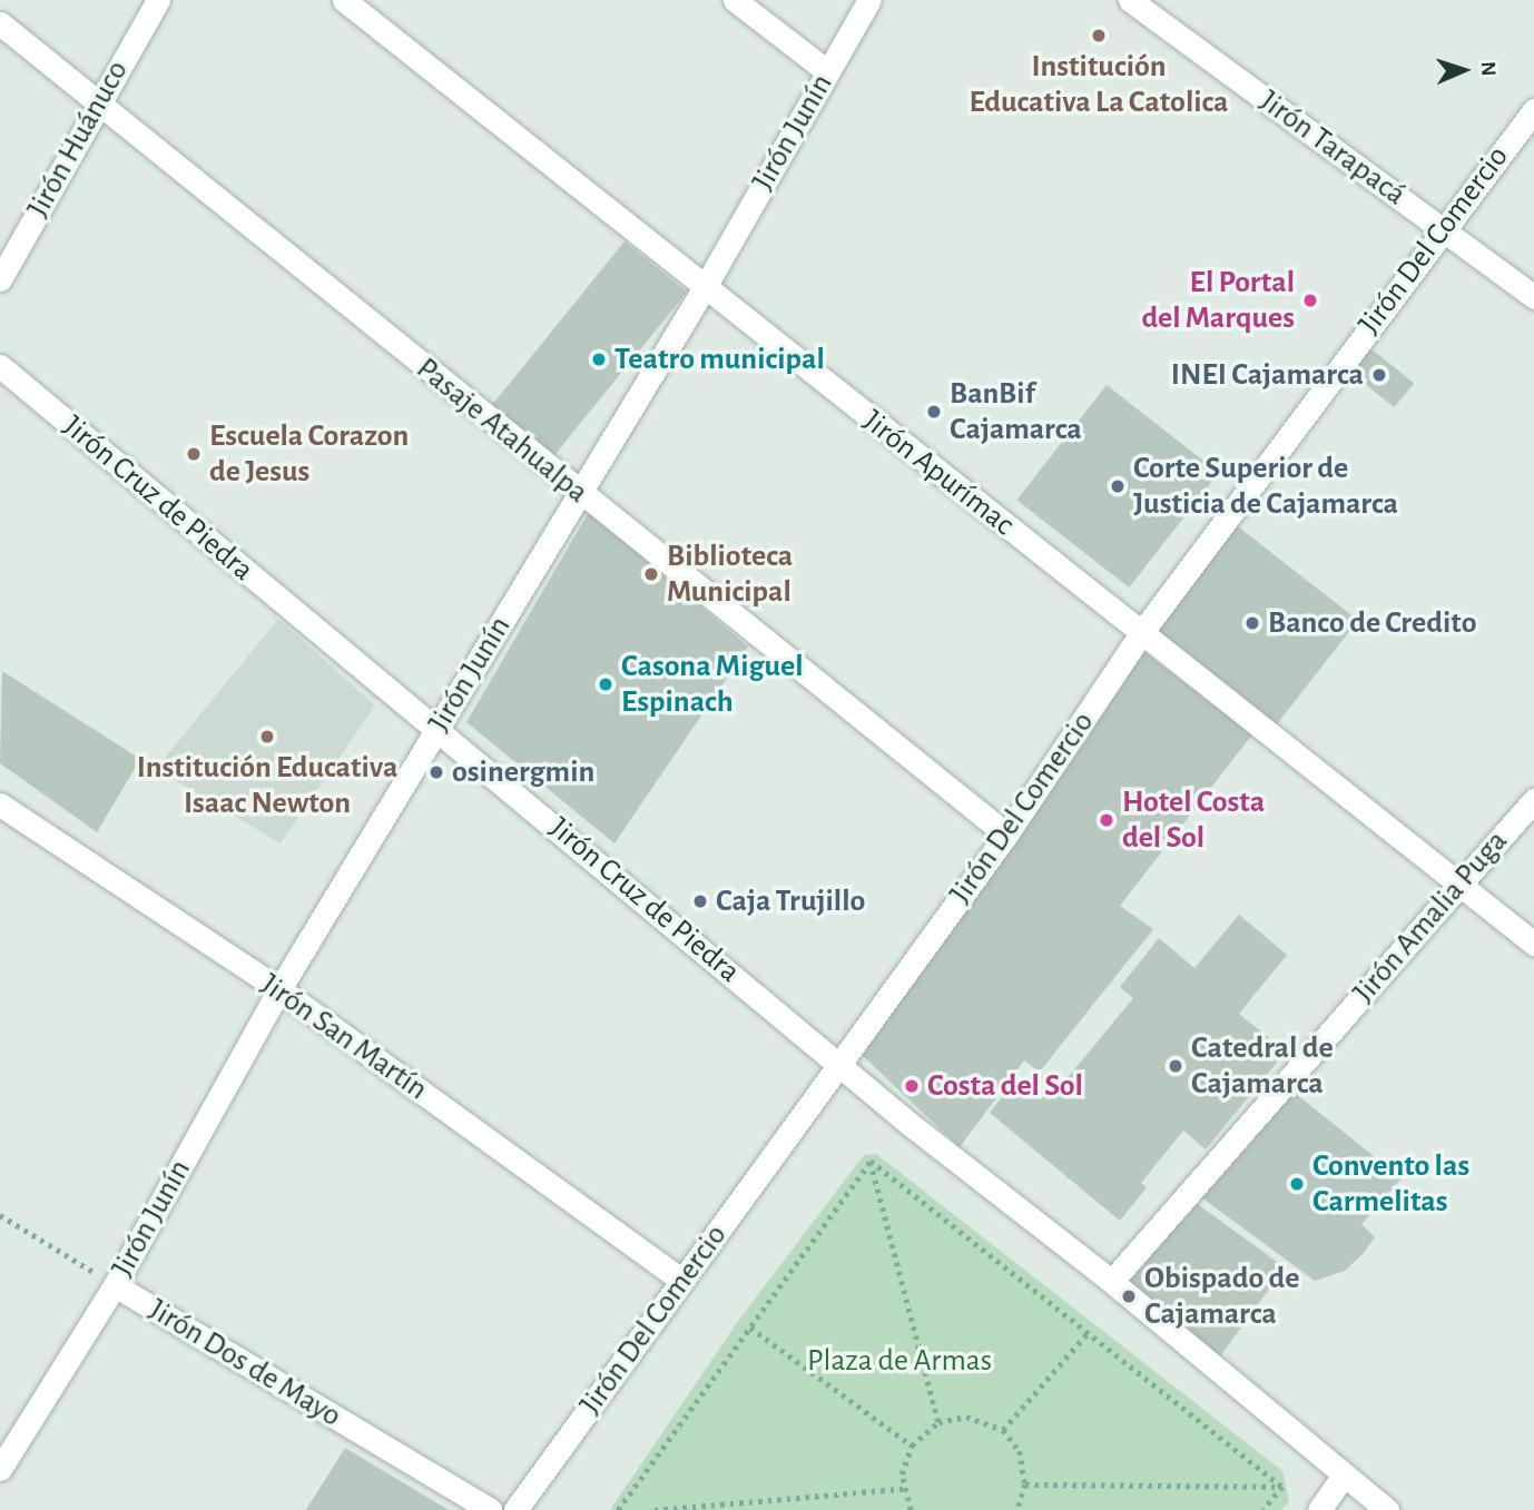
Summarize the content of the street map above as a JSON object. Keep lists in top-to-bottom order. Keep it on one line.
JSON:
{"streets":{"street":["Jirón Junín","Jirón Huánuco","Jirón Tarapacá","Jirón Del Comercio","Pasaje Atahualpa","Jirón Apurímac","Jirón Cruz de Piedra","Jirón Amalia Puga","Jirón San Martín","Jirón Dos de Mayo"]},"crossings":[["Jirón Junín","Pasaje Atahualpa"],["Jirón Junín","Jirón Apurímac"],["Jirón Junín","Jirón Cruz de Piedra"],["Jirón Junín","Jirón San Martín"],["Jirón Junín","Jirón Dos de Mayo"],["Jirón Huánuco","Pasaje Atahualpa"],["Jirón Tarapacá","Jirón Del Comercio"],["Jirón Del Comercio","Pasaje Atahualpa"],["Jirón Del Comercio","Jirón Apurímac"],["Jirón Del Comercio","Jirón Cruz de Piedra"],["Jirón Del Comercio","Jirón San Martín"],["Jirón Apurímac","Jirón Amalia Puga"],["Jirón Cruz de Piedra","Jirón Amalia Puga"]],"parks":["Plaza de Armas"],"places":["Institución Educativa La Catolica","El Portal del Marques","Teatro municipal","INEI Cajamarca","BanBif Cajamarca","Escuela Corazon de Jesus","Corte Superior de Justicia de Cajamarca","Biblioteca Municipal","Banco de Credito","Casona Miguel Espinach","Institución Educativa Isaac Newton","osinergmin","Hotel Costa del Sol","Caja Trujillo","Catedral de Cajamarca","Costa del Sol","Convento las Carmelitas","Obispado de Cajamarca"],"north":"right"}
